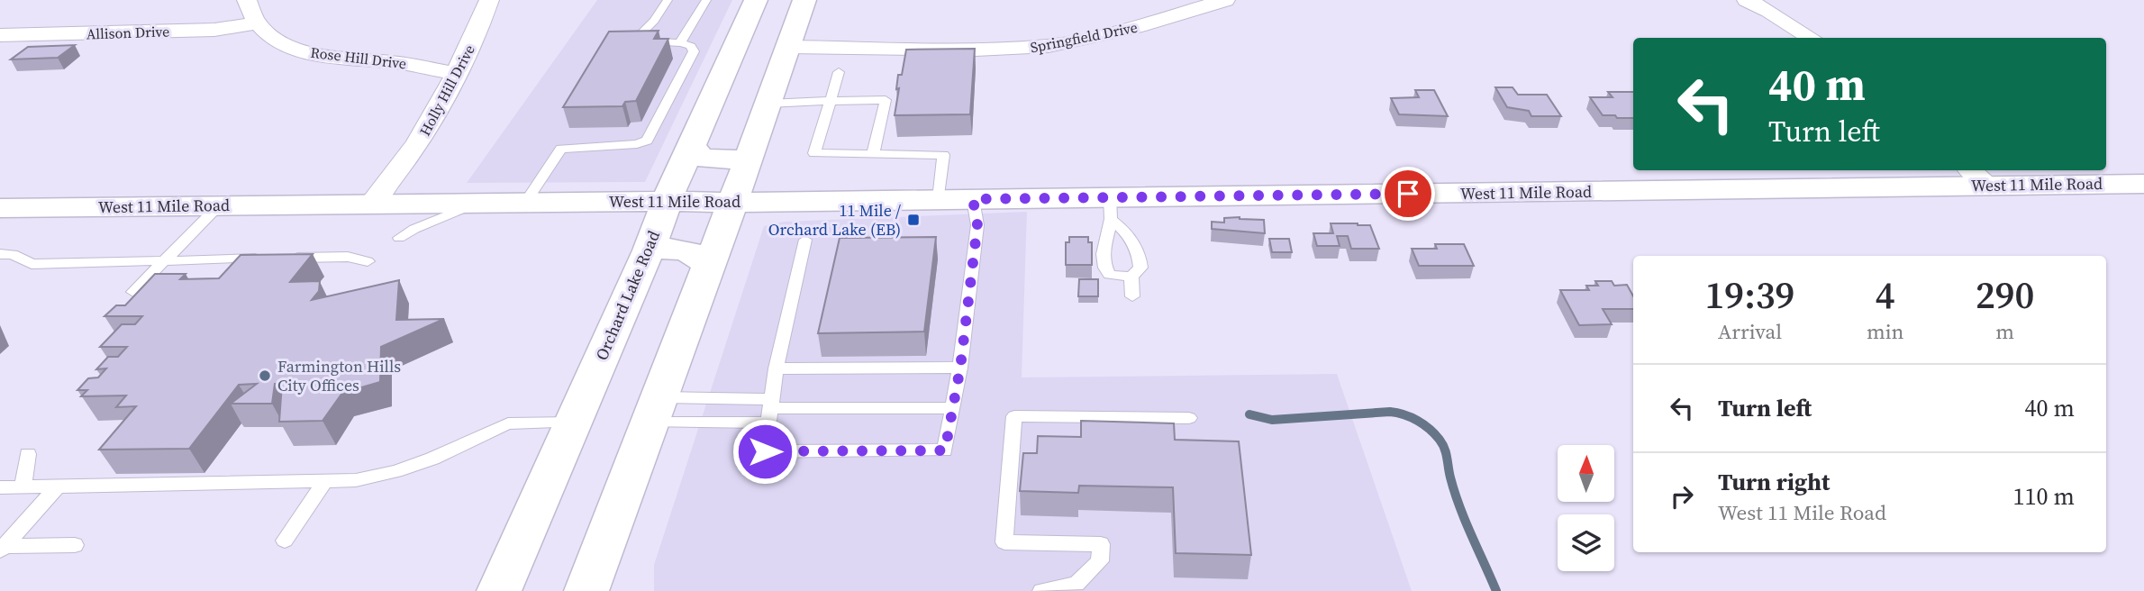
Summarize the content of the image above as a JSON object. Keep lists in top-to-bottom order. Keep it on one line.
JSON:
{"streets":{"street":["Allison Drive","Springfield Drive","Rose Hill Drive","Holly Hill Drive","West 11 Mile Road","Orchard Lake Road"]},"crossings":[["Allison Drive","Rose Hill Drive"],["Rose Hill Drive","Holly Hill Drive"],["Holly Hill Drive","West 11 Mile Road"],["West 11 Mile Road","Orchard Lake Road"]],"places":{"transit":["11 Mile / Orchard Lake (EB)"],"other":["Farmington Hills City Offices"]},"north":"top","page":{"turn":["40 m","Turn left"],"eta":["19:39","Arrival","4","min","290","m"],"list":[{"name":"Turn left","value":"40 m"},{"name":"Turn right","note":"West 11 Mile Road","value":"110 m"}]}}
